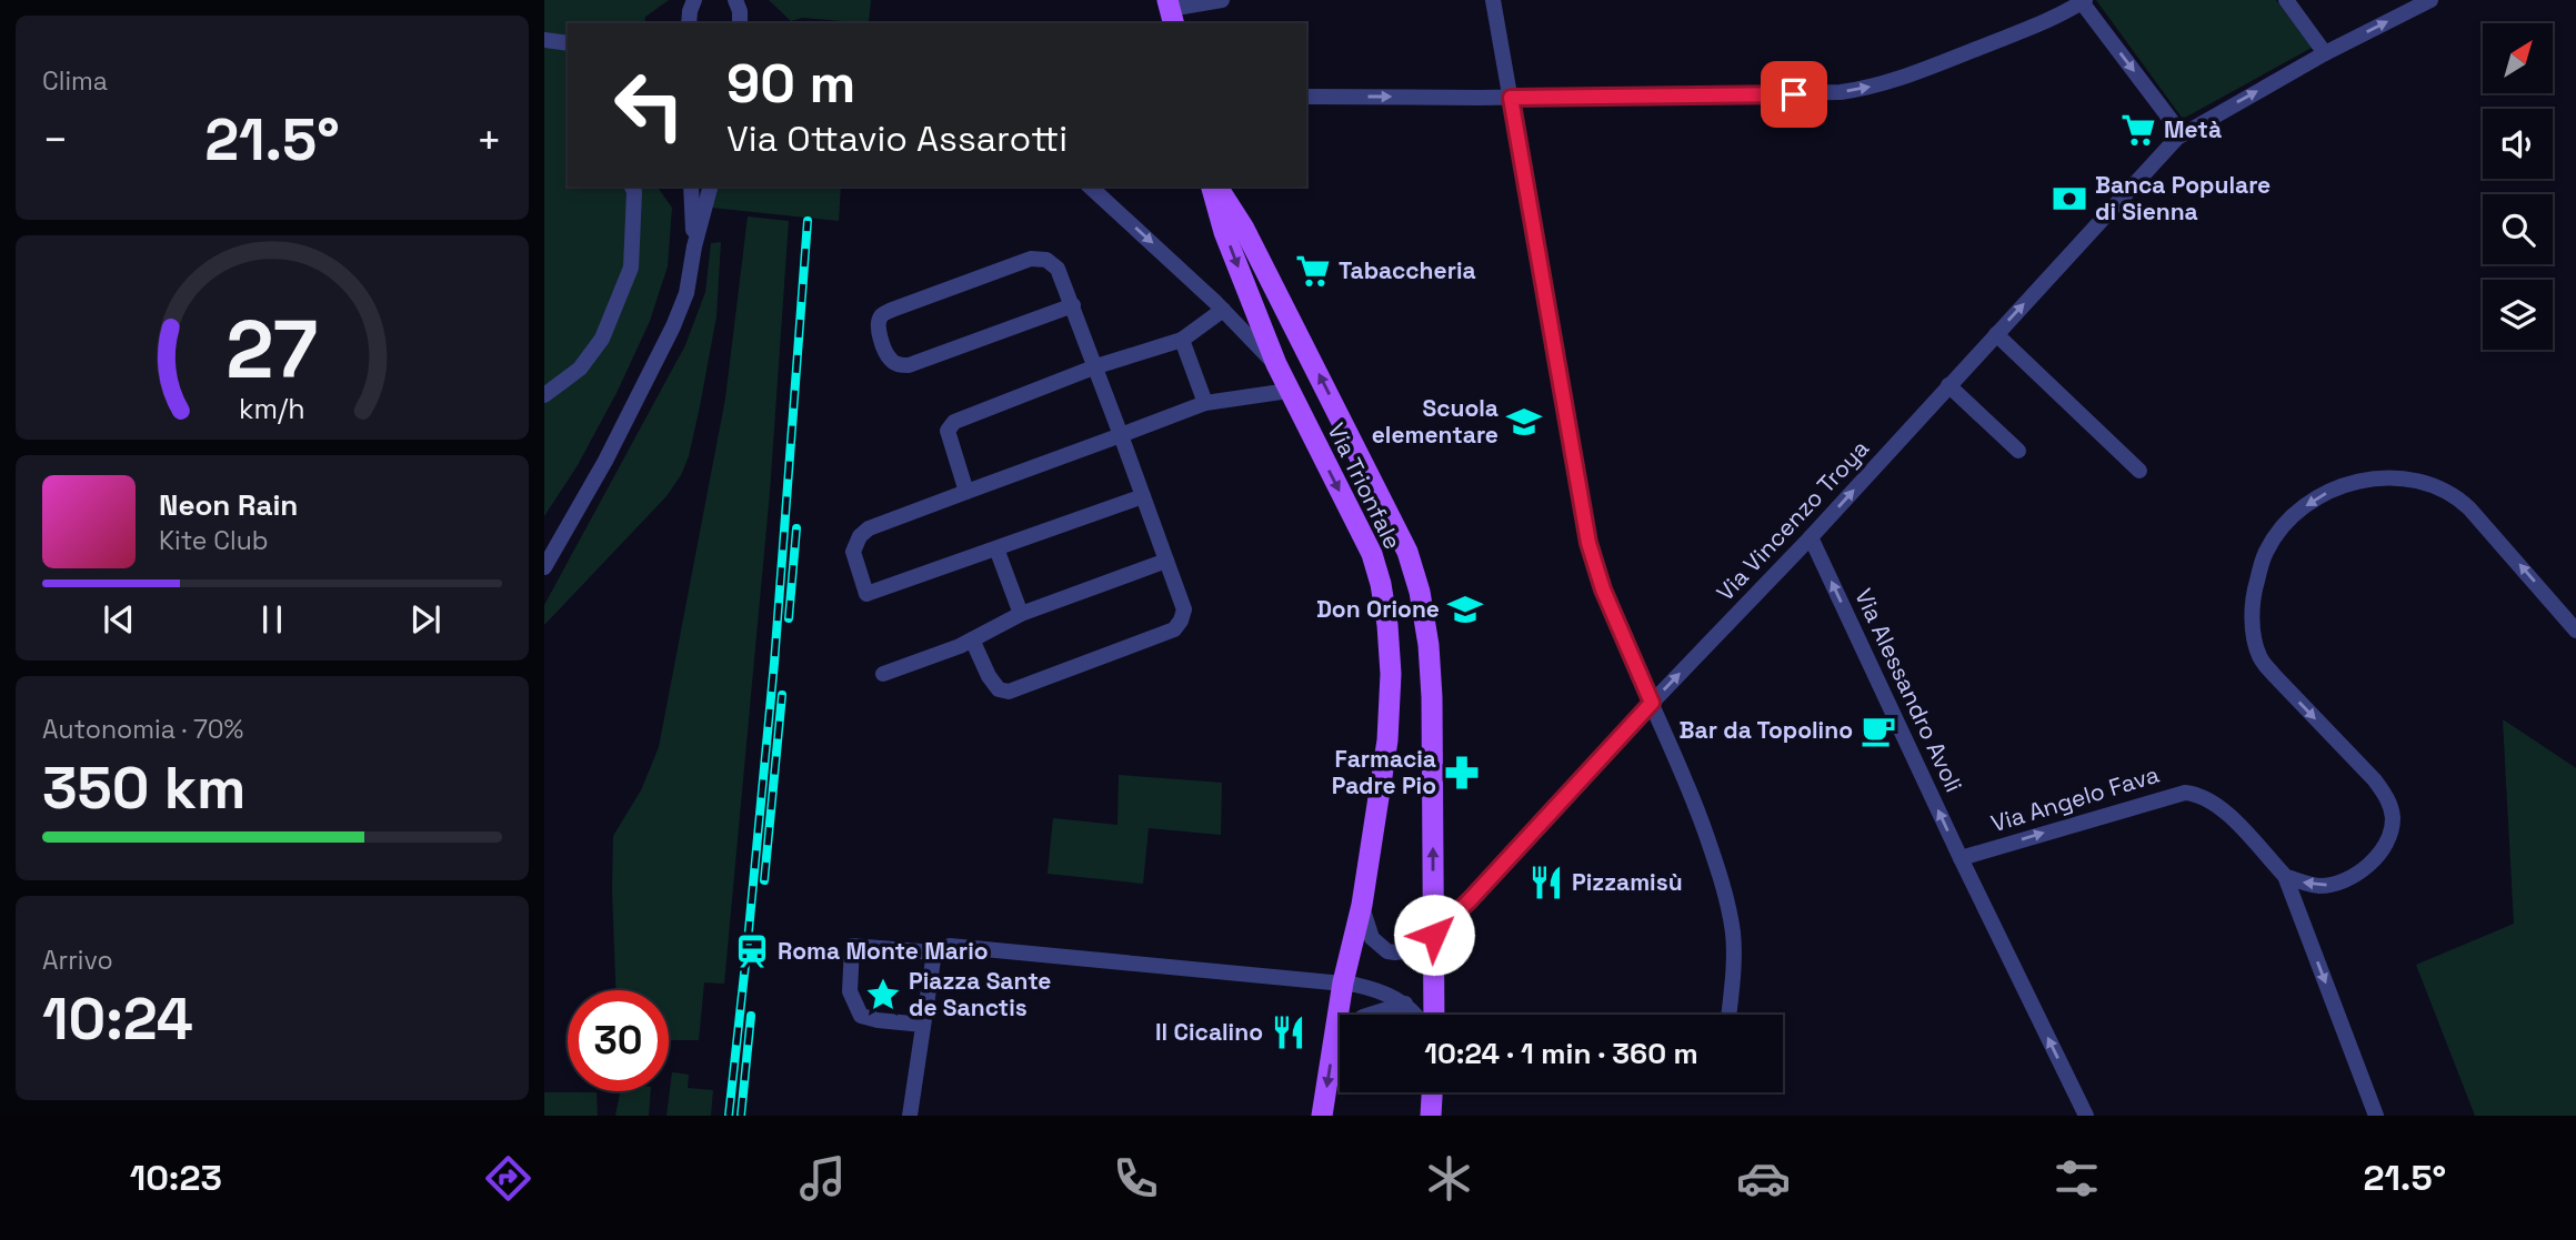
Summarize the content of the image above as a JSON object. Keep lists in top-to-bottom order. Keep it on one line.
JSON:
{"streets":{"main road":["Via Trionfale"],"street":["Via Vincenzo Troya","Via Alessandro Avoli","Via Angelo Fava"]},"crossings":[["Via Trionfale","Via Vincenzo Troya"],["Via Vincenzo Troya","Via Alessandro Avoli"],["Via Alessandro Avoli","Via Angelo Fava"]],"one_way":["Via Vincenzo Troya","Via Alessandro Avoli","Via Angelo Fava"],"places":{"supermarket":["Metà","Tabaccheria"],"bank":["Banca Populare di Sienna"],"school or university":["Scuola elementare","Don Orione"],"cafe":["Bar da Topolino"],"pharmacy":["Farmacia Padre Pio"],"restaurant":["Pizzamisù","Il Cicalino"],"station":["Roma Monte Mario"],"place":["Piazza Sante de Sanctis"]},"north":"top right","page":{"tile":["Clima",["Autonomia · 70%","350 km"],["Arrivo","10:24"]],"turn":["90 m","Via Ottavio Assarotti"],"heat":["−","21.5°","+"],"song":["Neon Rain","Kite Club"],"limit":"30","trip":"10:24 · 1 min · 360 m","tabs":["10:23","21.5°"],"gauge":["27","km/h"]}}
